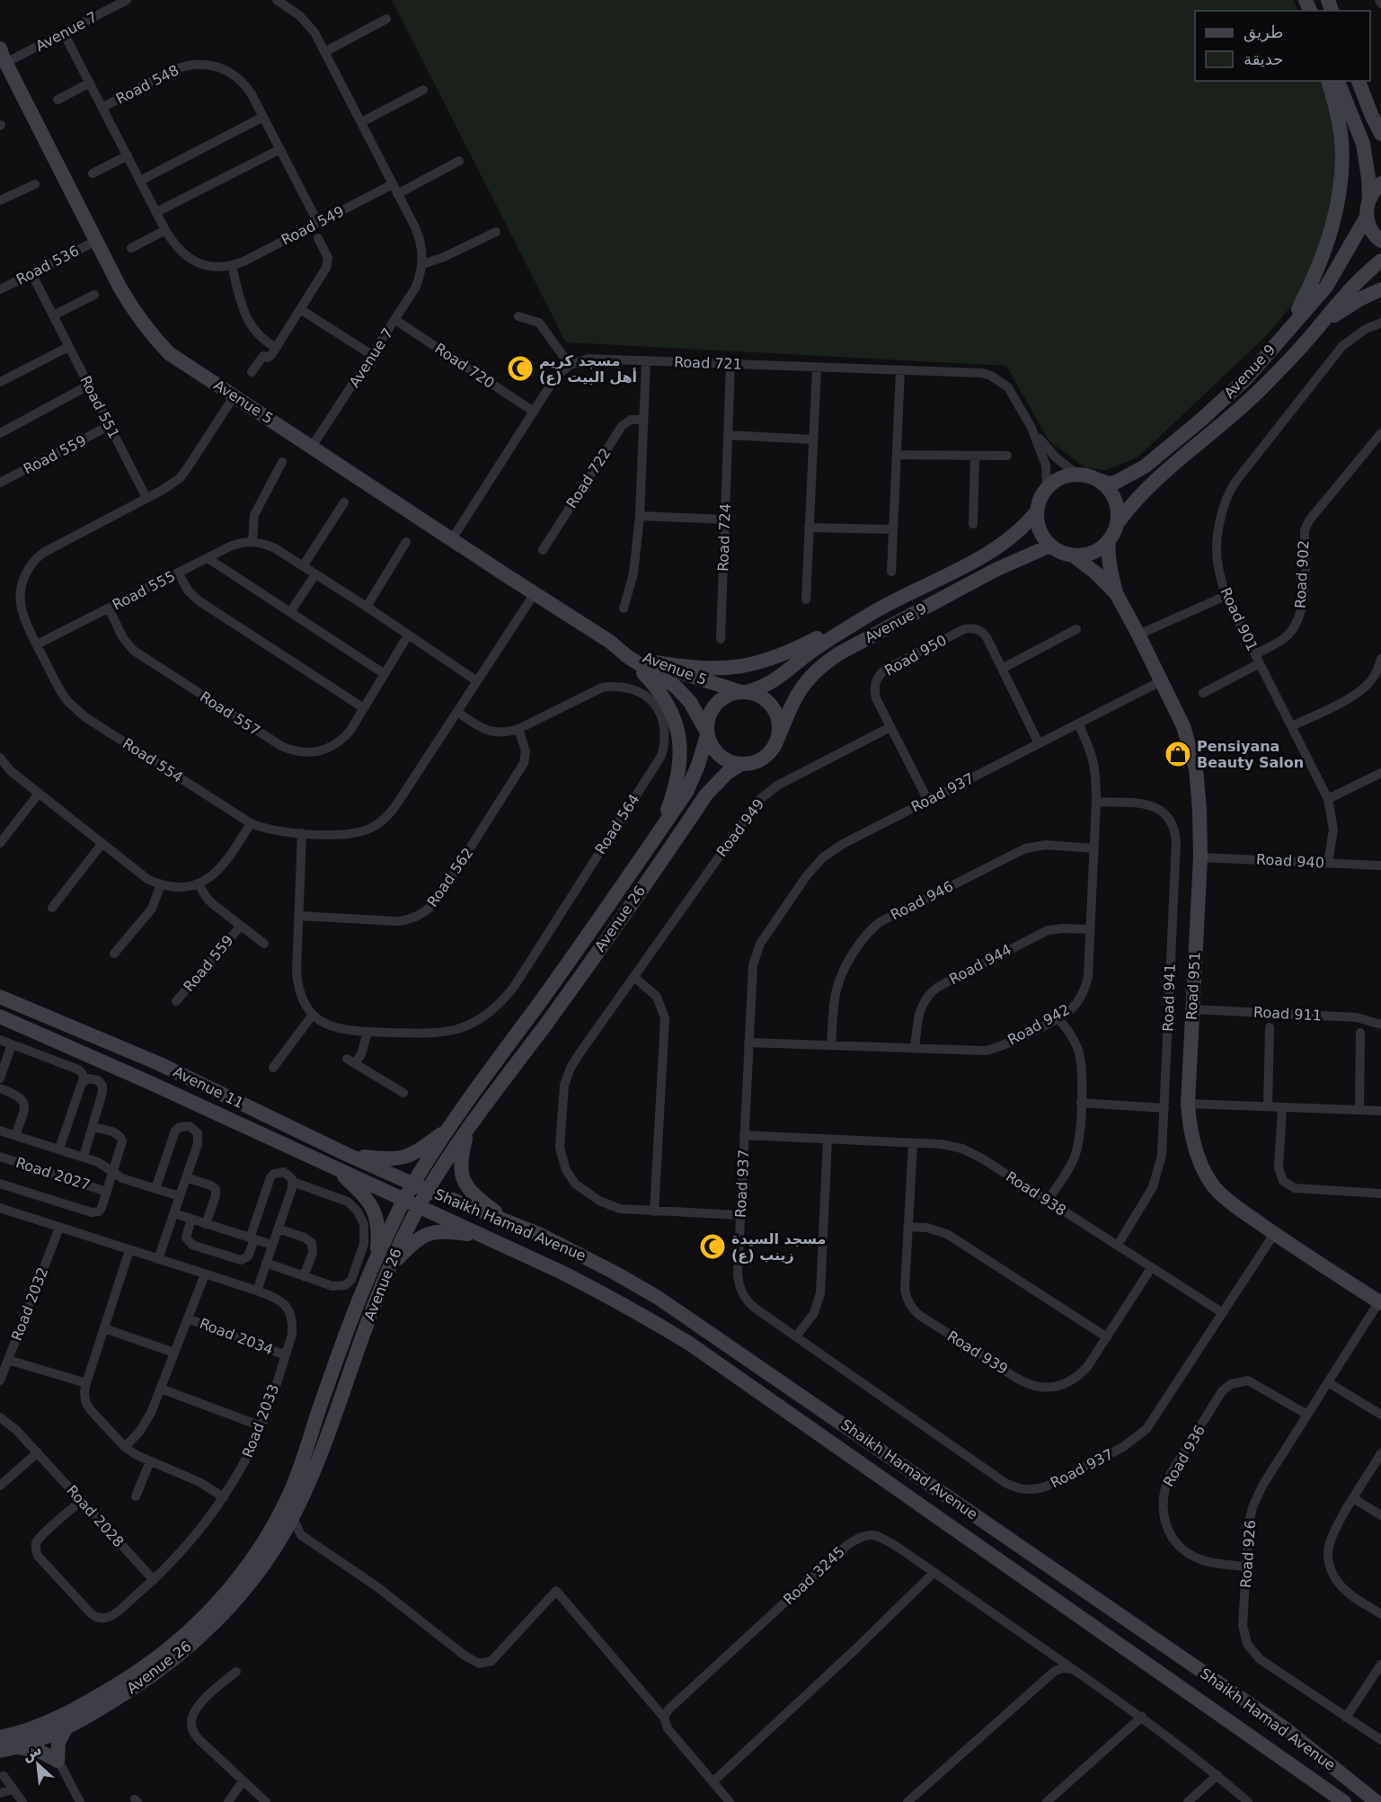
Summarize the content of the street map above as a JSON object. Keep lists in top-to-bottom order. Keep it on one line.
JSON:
{"streets":{"main road":["Avenue 9","Avenue 5","Avenue 26","Road 951","Avenue 11","Shaikh Hamad Avenue"],"street":["Avenue 7","Road 548","Road 549","Road 536","Road 721","Road 720","Road 551","Road 559","Road 722","Road 724","Road 902","Road 555","Road 901","Road 950","Road 557","Road 554","Road 937","Road 564","Road 949","Road 940","Road 562","Road 946","Road 944","Road 941","Road 911","Road 942","Road 2027","Road 938","Road 2032","Road 2034","Road 939","Road 2033","Road 936","Road 2028","Road 926","Road 3245"]},"crossings":[["Avenue 7","Road 549"],["Avenue 7","Road 720"],["Avenue 7","Avenue 5"],["Road 548","Road 549"],["Road 536","Avenue 5"],["Road 536","Road 551"],["Road 721","Avenue 9"],["Road 721","Road 724"],["Road 721","Road 951"],["Avenue 9","Avenue 5"],["Avenue 9","Avenue 26"],["Avenue 9","Road 951"],["Avenue 5","Road 554"],["Avenue 5","Avenue 26"],["Road 551","Road 559"],["Road 551","Road 554"],["Road 902","Road 901"],["Road 555","Road 557"],["Road 555","Road 554"],["Road 901","Road 940"],["Road 950","Road 937"],["Road 950","Road 949"],["Road 554","Road 564"],["Road 937","Road 949"],["Road 937","Road 951"],["Road 937","Road 942"],["Road 937","Road 938"],["Road 564","Road 562"],["Road 940","Road 951"],["Road 946","Road 942"],["Avenue 26","Avenue 11"],["Avenue 26","Shaikh Hamad Avenue"],["Road 944","Road 942"],["Road 951","Road 911"],["Road 951","Road 926"],["Road 941","Road 942"],["Road 941","Road 938"],["Avenue 11","Shaikh Hamad Avenue"],["Road 938","Road 939"],["Road 2032","Road 2033"],["Road 2034","Road 2033"],["Road 2033","Road 2028"],["Road 936","Road 926"]],"places":{"mosque":["مسجد كريم أهل البيت (ع)","مسجد السيدة زينب (ع)"],"shop":["Pensiyana Beauty Salon"]},"legend":["طريق","حديقة"],"north":"top left"}
